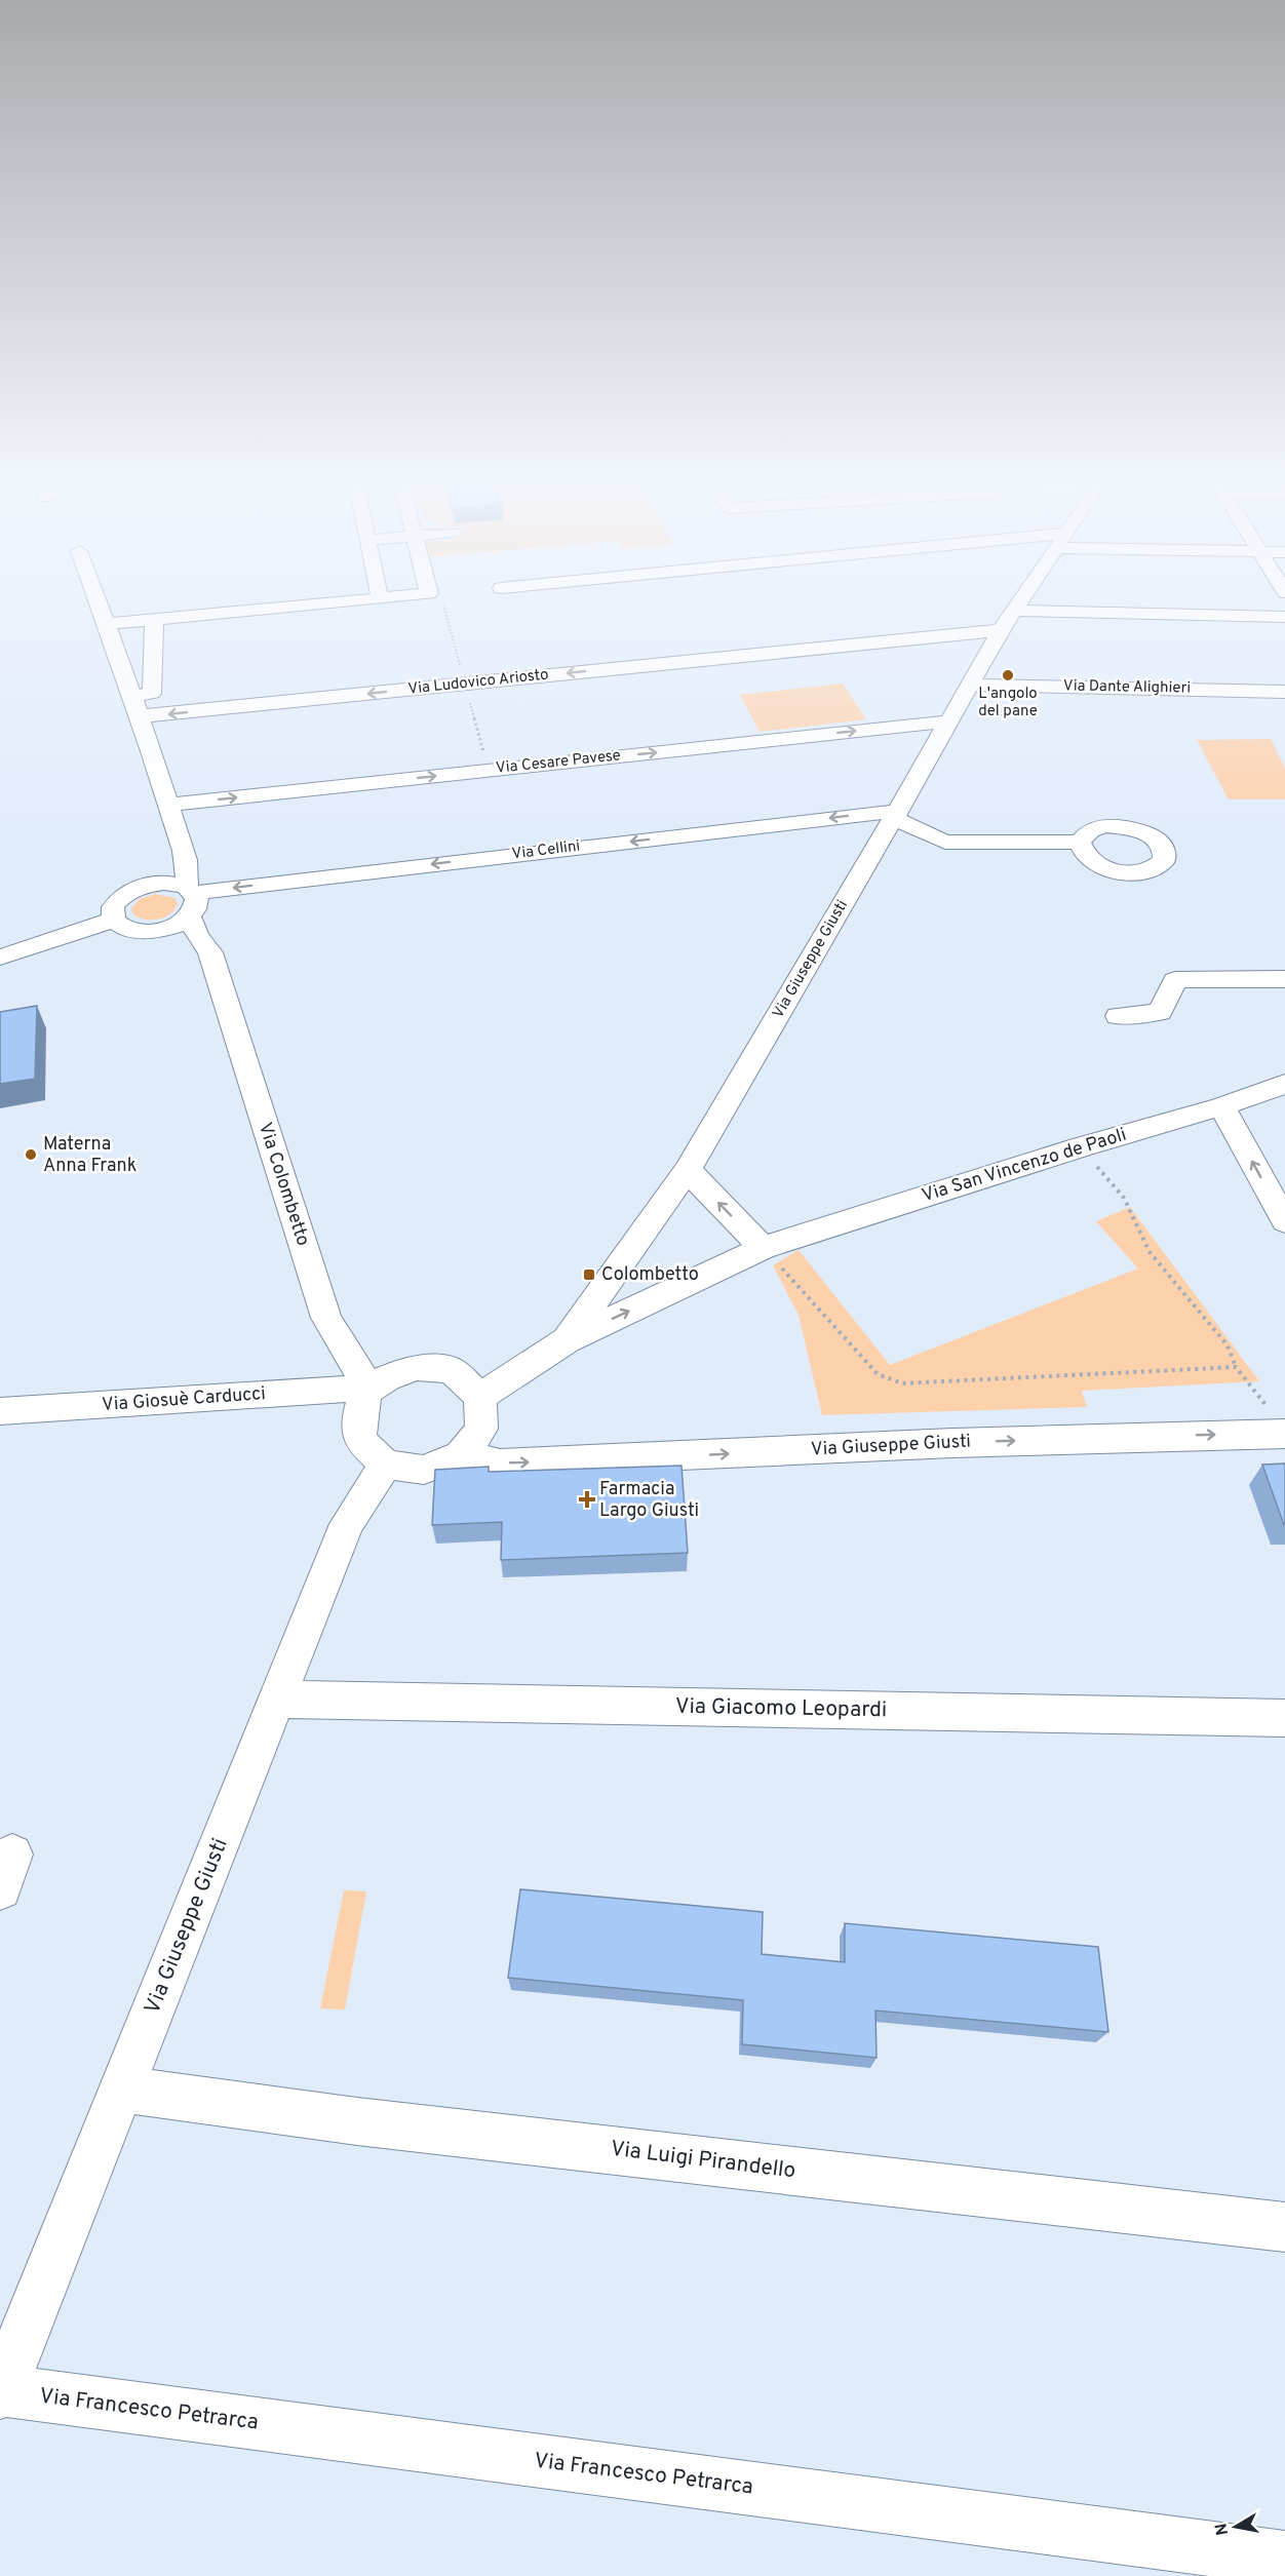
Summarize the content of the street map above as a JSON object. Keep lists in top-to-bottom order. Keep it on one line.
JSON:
{"streets":{"street":["Via Ludovico Ariosto","Via Dante Alighieri","Via Cesare Pavese","Via Cellini","Via Giuseppe Giusti","Via San Vincenzo de Paoli","Via Colombetto","Via Giosuè Carducci","Via Giacomo Leopardi","Via Luigi Pirandello","Via Francesco Petrarca"]},"crossings":[["Via Ludovico Ariosto","Via Giuseppe Giusti"],["Via Dante Alighieri","Via Giuseppe Giusti"],["Via Cesare Pavese","Via Giuseppe Giusti"],["Via Cellini","Via Giuseppe Giusti"],["Via Giuseppe Giusti","Via San Vincenzo de Paoli"],["Via Giuseppe Giusti","Via Colombetto"],["Via Giuseppe Giusti","Via Giosuè Carducci"],["Via Giuseppe Giusti","Via Giacomo Leopardi"],["Via Giuseppe Giusti","Via Luigi Pirandello"],["Via Giuseppe Giusti","Via Francesco Petrarca"],["Via Colombetto","Via Giosuè Carducci"]],"one_way":["Via Cellini"],"places":{"other":["L'angolo del pane","Materna Anna Frank"],"transit":["Colombetto"],"health":["Farmacia Largo Giusti"]},"north":"left"}
